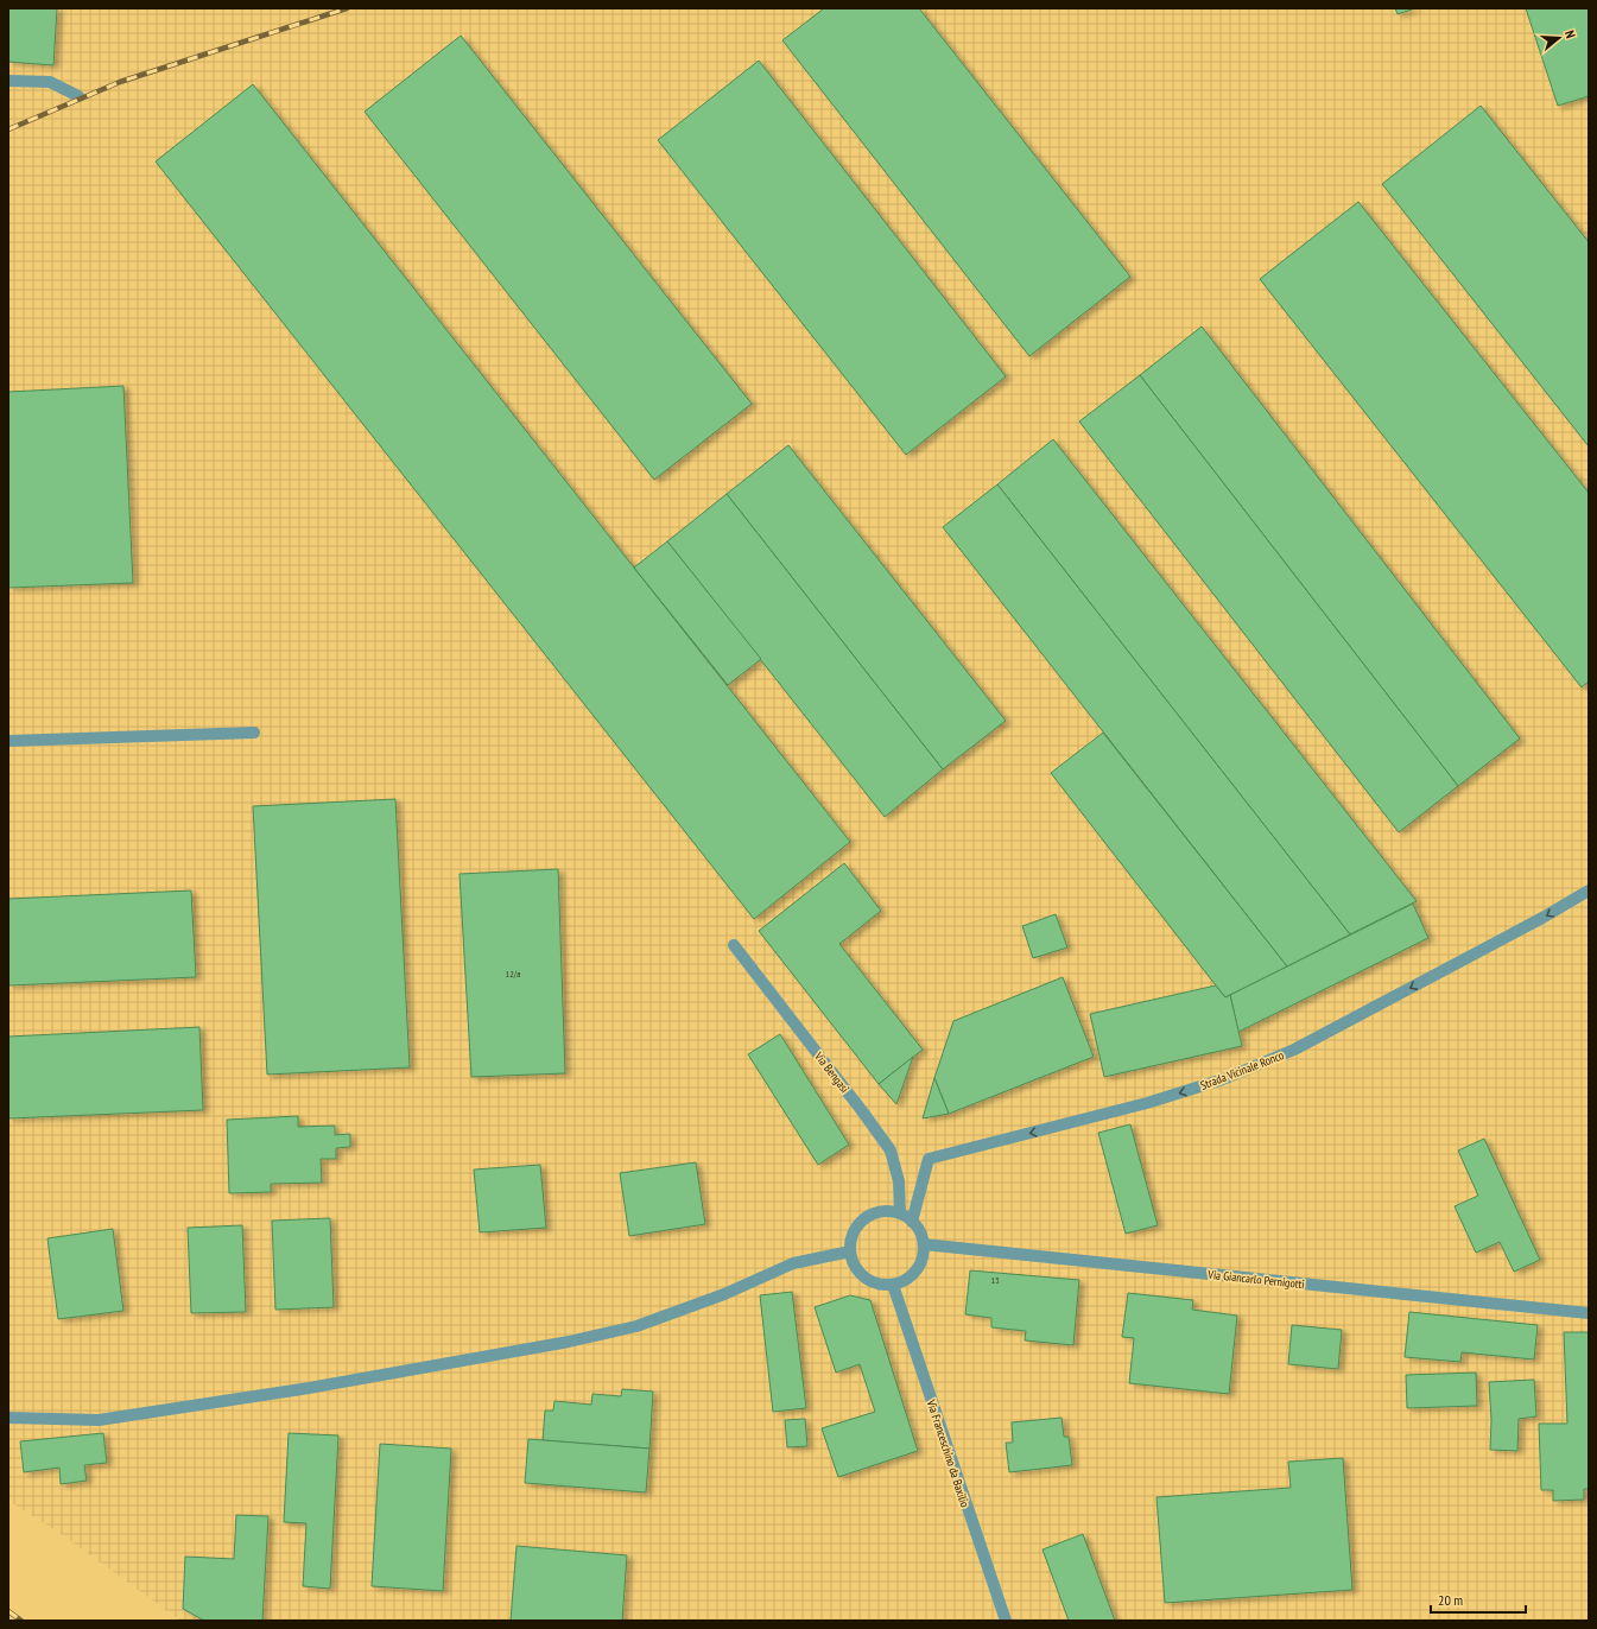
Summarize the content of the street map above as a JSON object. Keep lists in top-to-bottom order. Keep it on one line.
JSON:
{"streets":{"street":["Strada Vicinale Ronco","Via Bengasi","Via Giancarlo Pernigotti","Via Franceschino da Baxilio"]},"crossings":[["Strada Vicinale Ronco","Via Bengasi"],["Strada Vicinale Ronco","Via Giancarlo Pernigotti"],["Strada Vicinale Ronco","Via Franceschino da Baxilio"],["Via Bengasi","Via Giancarlo Pernigotti"],["Via Bengasi","Via Franceschino da Baxilio"],["Via Giancarlo Pernigotti","Via Franceschino da Baxilio"]],"one_way":["Strada Vicinale Ronco"],"house_numbers":["12/a","13"],"scale_bar":"20 m","north":"right"}
